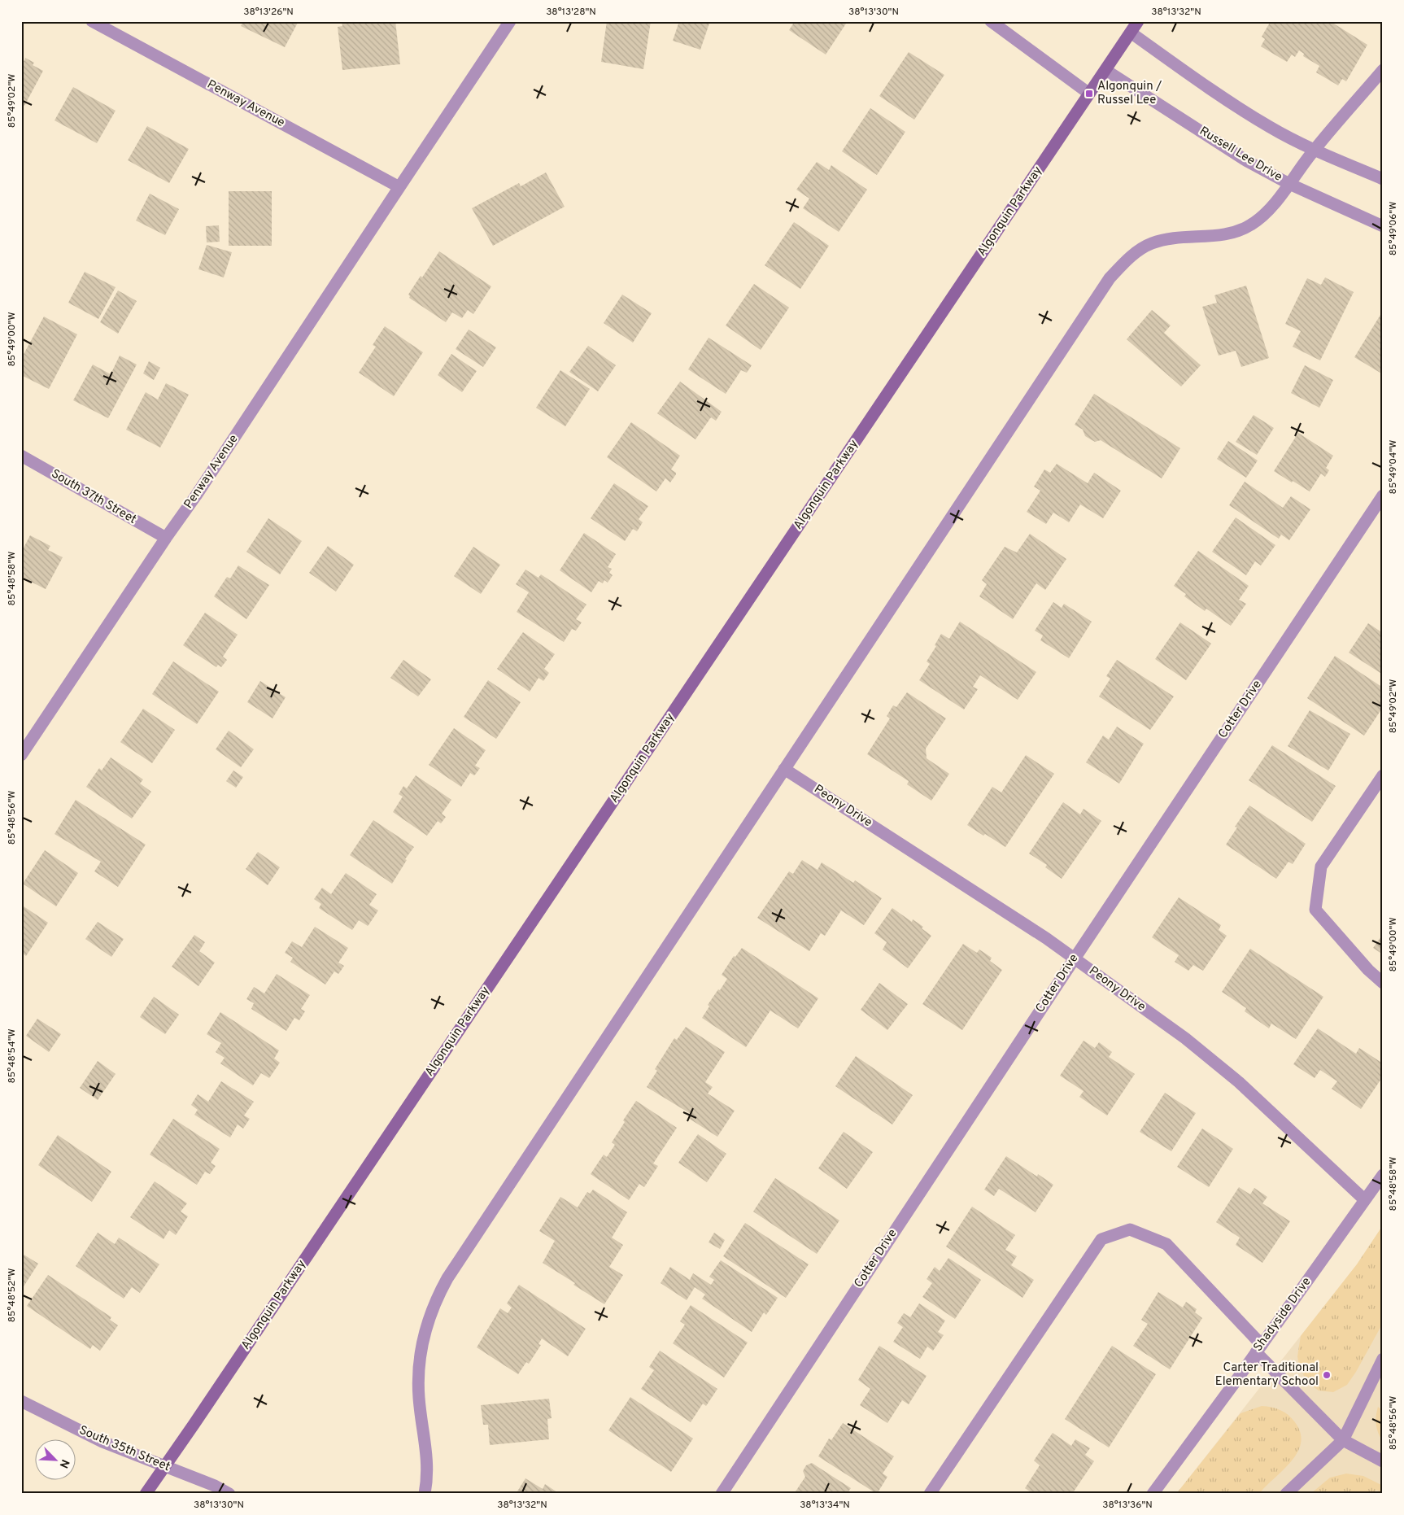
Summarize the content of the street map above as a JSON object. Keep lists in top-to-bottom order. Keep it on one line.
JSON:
{"streets":{"main road":["Algonquin Parkway"],"street":["Penway Avenue","Russell Lee Drive","South 37th Street","Cotter Drive","Peony Drive","Shadyside Drive","South 35th Street"]},"crossings":[["Penway Avenue","South 37th Street"],["Russell Lee Drive","Algonquin Parkway"],["Algonquin Parkway","South 35th Street"],["Cotter Drive","Peony Drive"],["Peony Drive","Shadyside Drive"]],"places":{"transit":["Algonquin / Russel Lee"],"other":["Carter Traditional Elementary School"]},"north":"bottom right","coordinates":["38°13'26\"N","38°13'28\"N","38°13'30\"N","38°13'32\"N","85°49'02\"W","85°49'06\"W","85°49'00\"W","85°49'04\"W","85°48'58\"W","85°48'56\"W","85°48'54\"W","85°48'52\"W","38°13'34\"N","38°13'36\"N"]}
